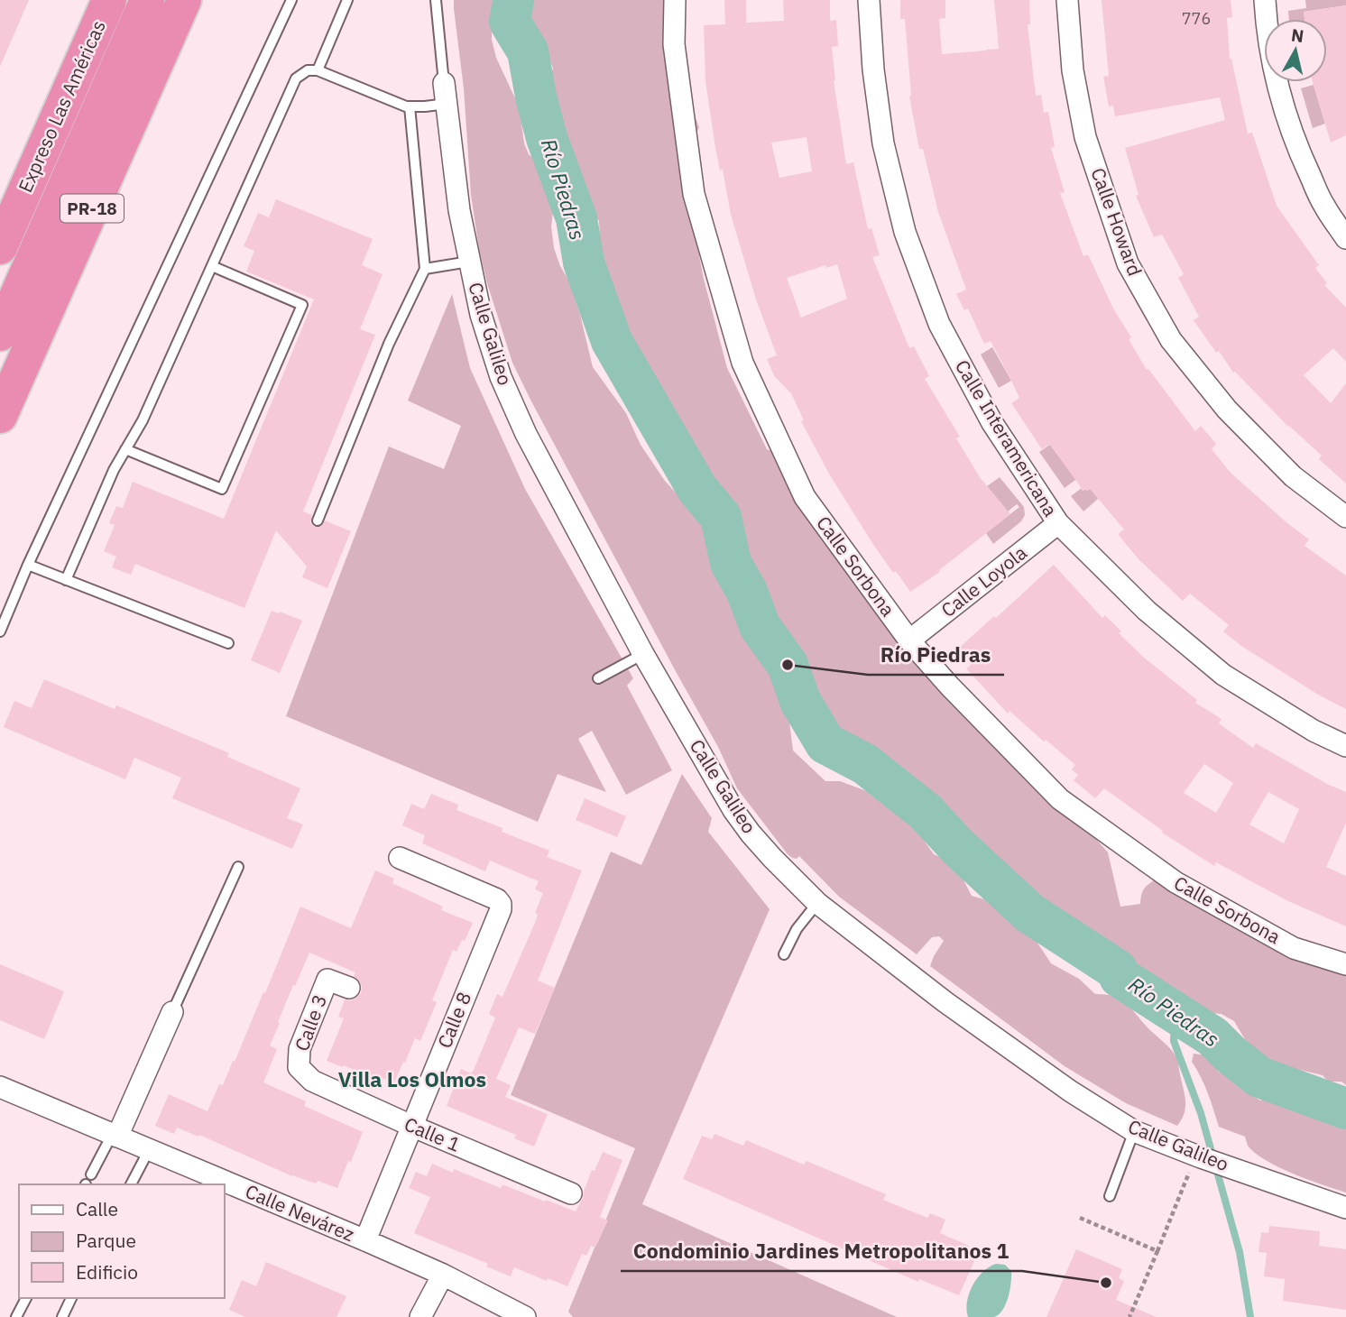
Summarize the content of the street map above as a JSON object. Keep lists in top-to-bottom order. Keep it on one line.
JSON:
{"streets":{"highway":["Expreso Las Américas","PR-18"],"street":["Calle Howard","Calle Galileo","Calle Interamericana","Calle Sorbona","Calle Loyola","Calle 8","Calle 3","Calle 1","Calle Nevárez"]},"crossings":[["Calle Interamericana","Calle Loyola"],["Calle Sorbona","Calle Loyola"],["Calle 8","Calle 1"],["Calle 8","Calle Nevárez"],["Calle 3","Calle 1"]],"districts":["Villa Los Olmos"],"water":["Río Piedras"],"places":["Río Piedras","Condominio Jardines Metropolitanos 1"],"house_numbers":["776"],"legend":["Calle","Parque","Edificio"],"north":"top"}
